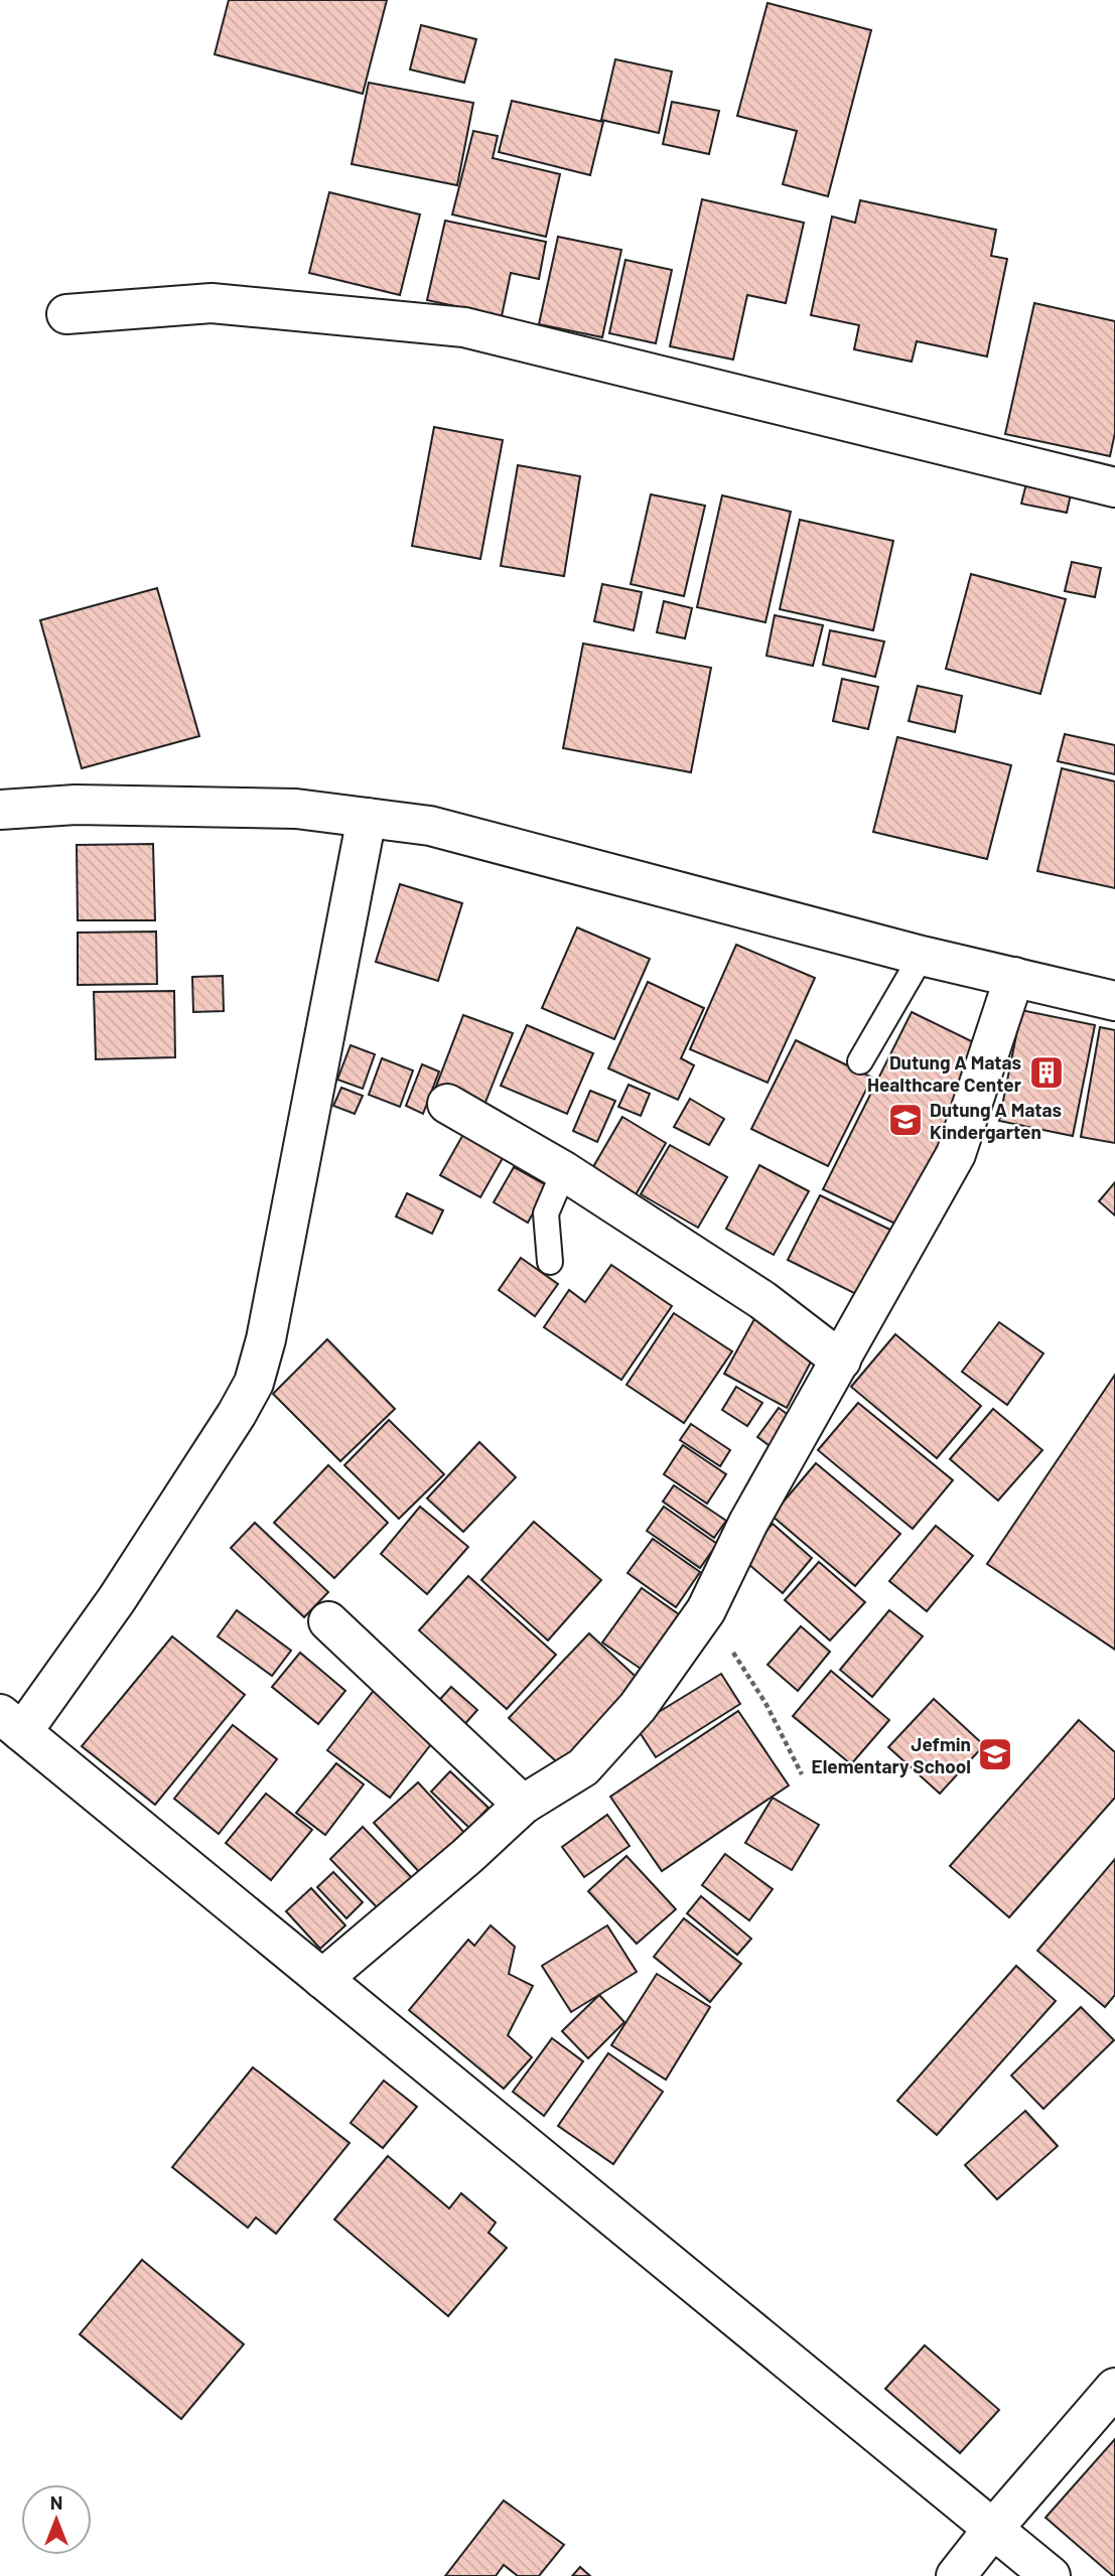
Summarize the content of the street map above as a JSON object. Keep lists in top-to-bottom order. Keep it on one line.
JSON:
{"places":{"building":["Dutung A Matas Healthcare Center"],"school or university":["Dutung A Matas Kindergarten","Jefmin Elementary School"]},"north":"top"}
